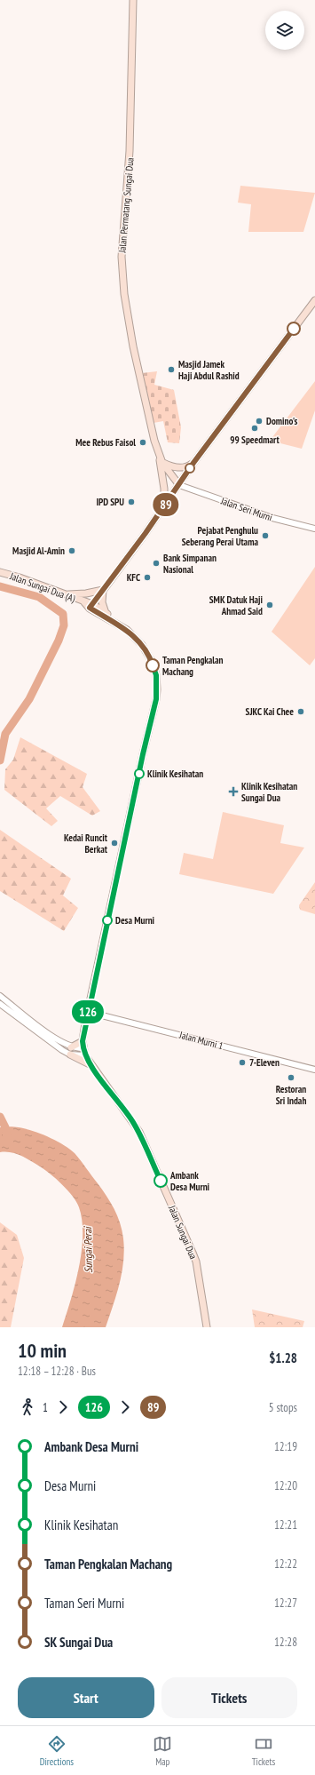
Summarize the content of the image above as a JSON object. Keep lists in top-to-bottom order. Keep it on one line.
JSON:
{"streets":{"main road":["Jalan Permatang Sungai Dua","Jalan Sungai Dua (A)","Jalan Sungai Dua"],"street":["Jalan Seri Murni","Jalan Murni 1"]},"crossings":[["Jalan Permatang Sungai Dua","Jalan Seri Murni"],["Jalan Murni 1","Jalan Sungai Dua"]],"water":["Sungai Perai"],"places":{"other":["Masjid Jamek Haji Abdul Rashid","Domino's","99 Speedmart","Mee Rebus Faisol","IPD SPU","Pejabat Penghulu Seberang Perai Utama","Masjid Al-Amin","Bank Simpanan Nasional","KFC","SMK Datuk Haji Ahmad Said","Taman Pengkalan Machang","SJKC Kai Chee","Klinik Kesihatan","Kedai Runcit Berkat","Desa Murni","7-Eleven","Restoran Sri Indah","Ambank Desa Murni"],"health":["Klinik Kesihatan Sungai Dua"]},"lines":["bus line 89","bus line 126"],"page":{"on_map":["126","89"],"heading":["10 min","12:18 – 12:28 · Bus","$1.28"],"legs":["1","126","89","5 stops"],"list":[{"name":"Ambank Desa Murni","value":"12:19"},{"name":"Desa Murni","value":"12:20"},{"name":"Klinik Kesihatan","value":"12:21"},{"name":"Taman Pengkalan Machang","value":"12:22"},{"name":"Taman Seri Murni","value":"12:27"},{"name":"SK Sungai Dua","value":"12:28"}],"buttons":["Start","Tickets"],"tabs":["Directions","Map","Tickets"]}}
